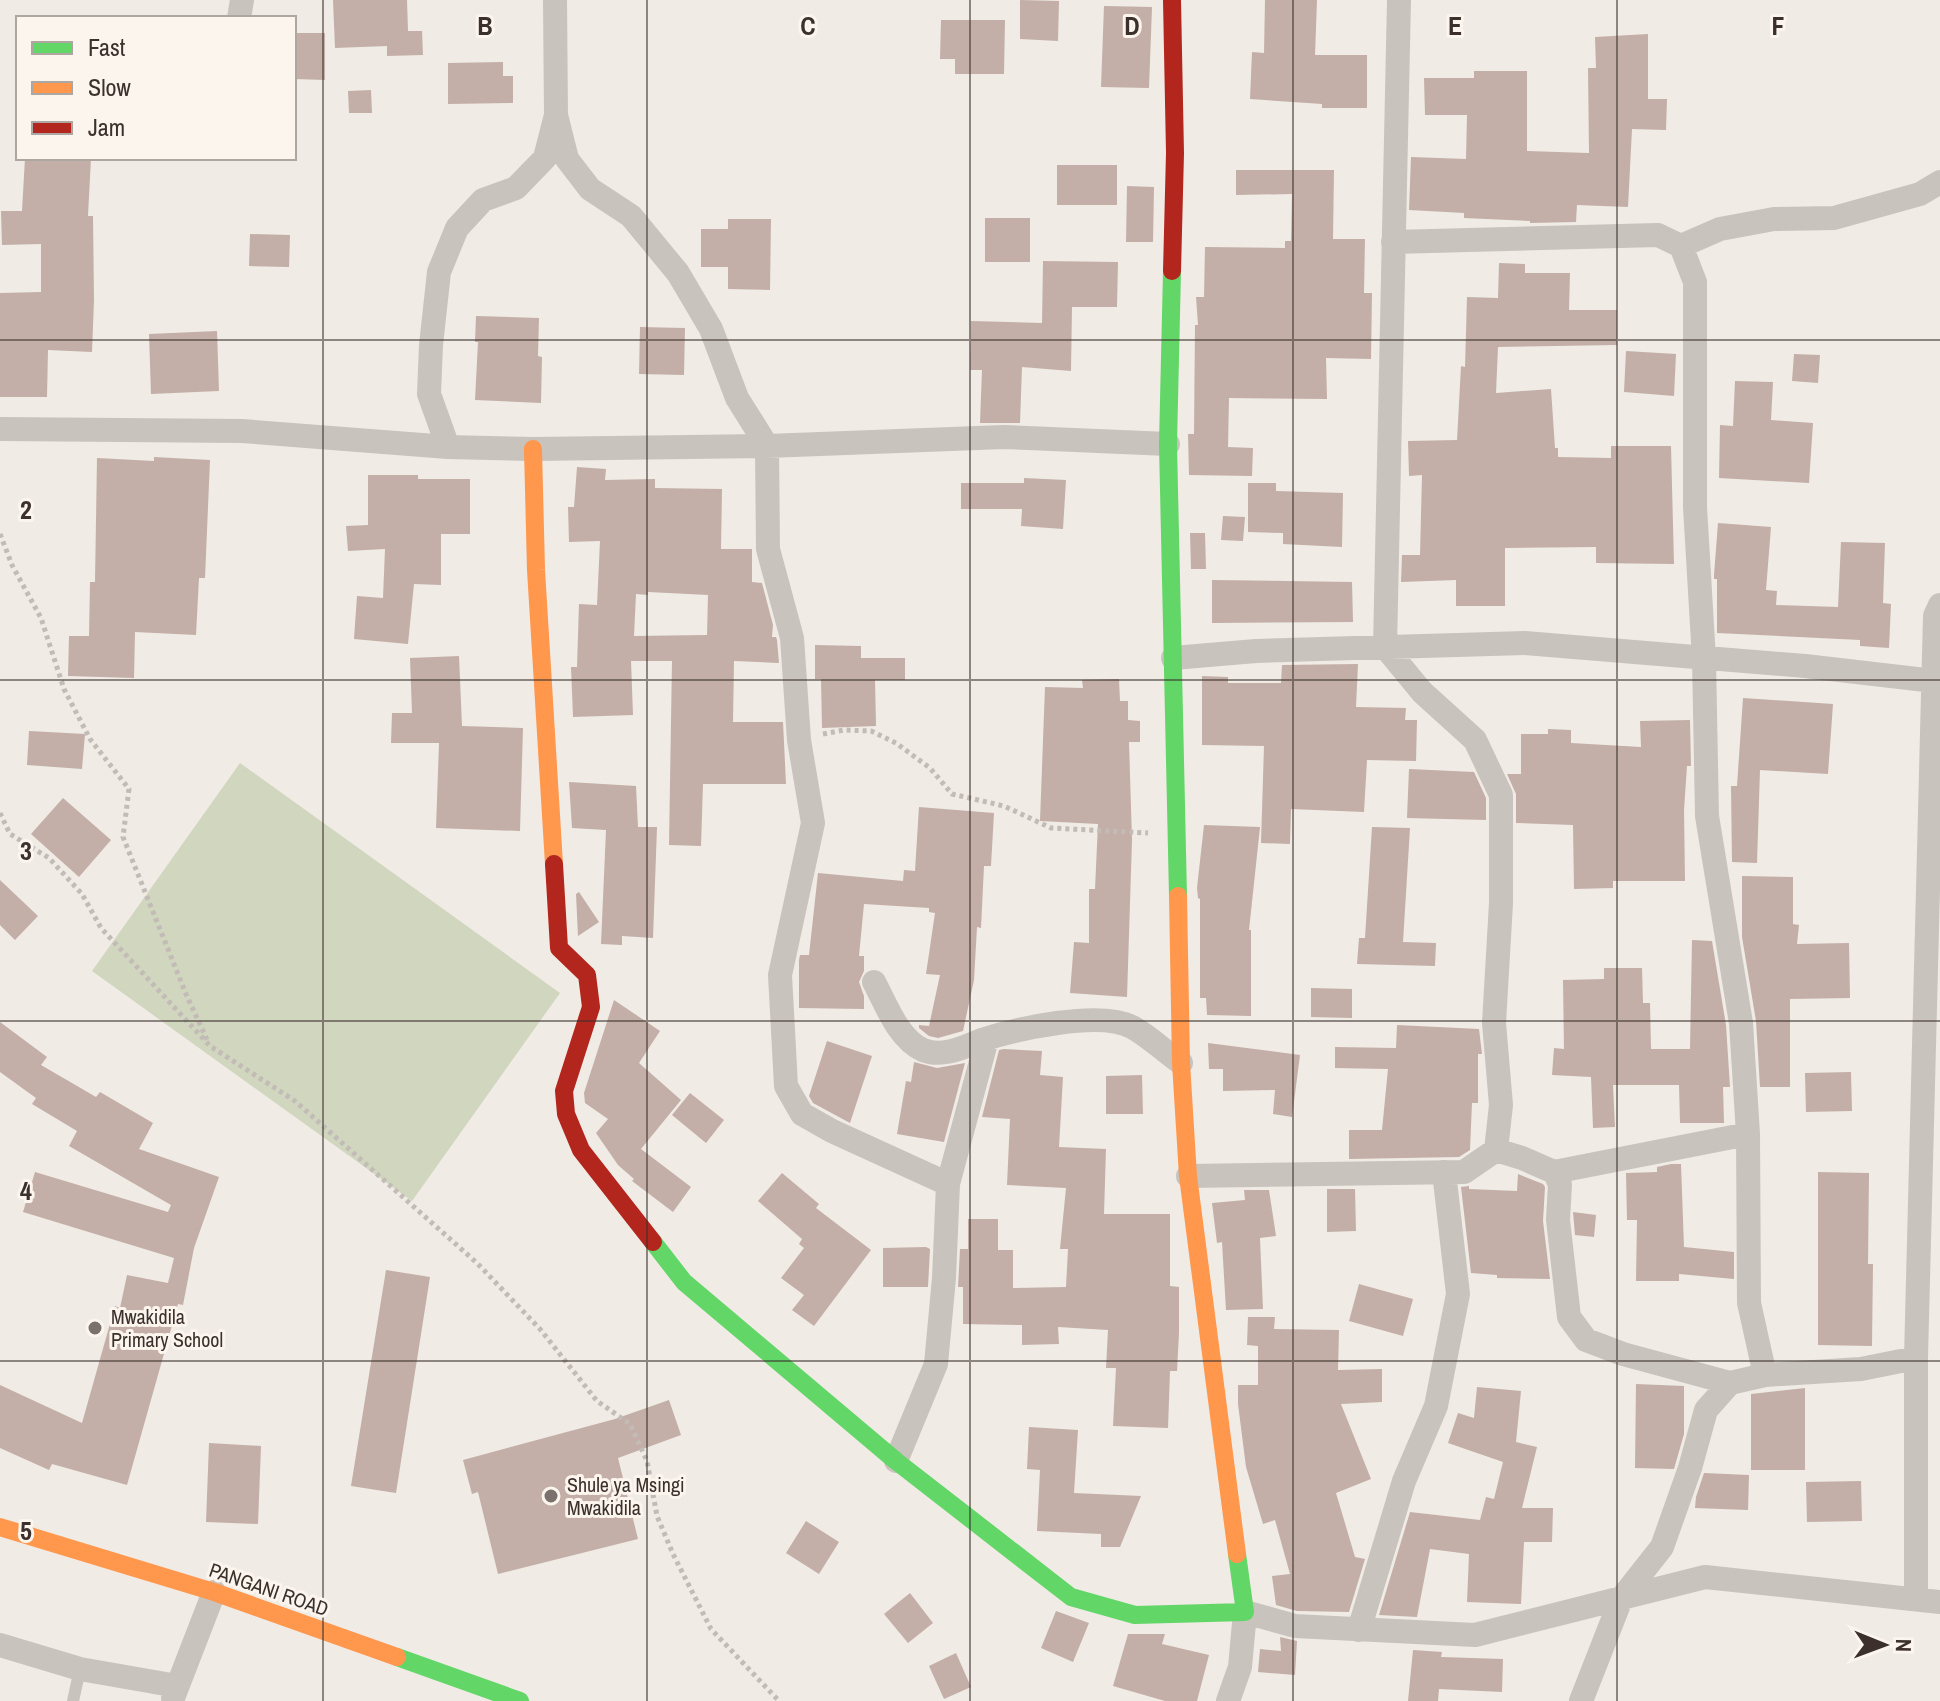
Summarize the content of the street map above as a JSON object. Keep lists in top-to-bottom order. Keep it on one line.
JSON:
{"streets":{"street":["PANGANI ROAD"]},"places":["Mwakidila Primary School","Shule ya Msingi Mwakidila"],"legend":["Fast","Slow","Jam"],"north":"right","grid":{"columns":["B","C","D","E","F"],"rows":["2","3","4","5"]}}
